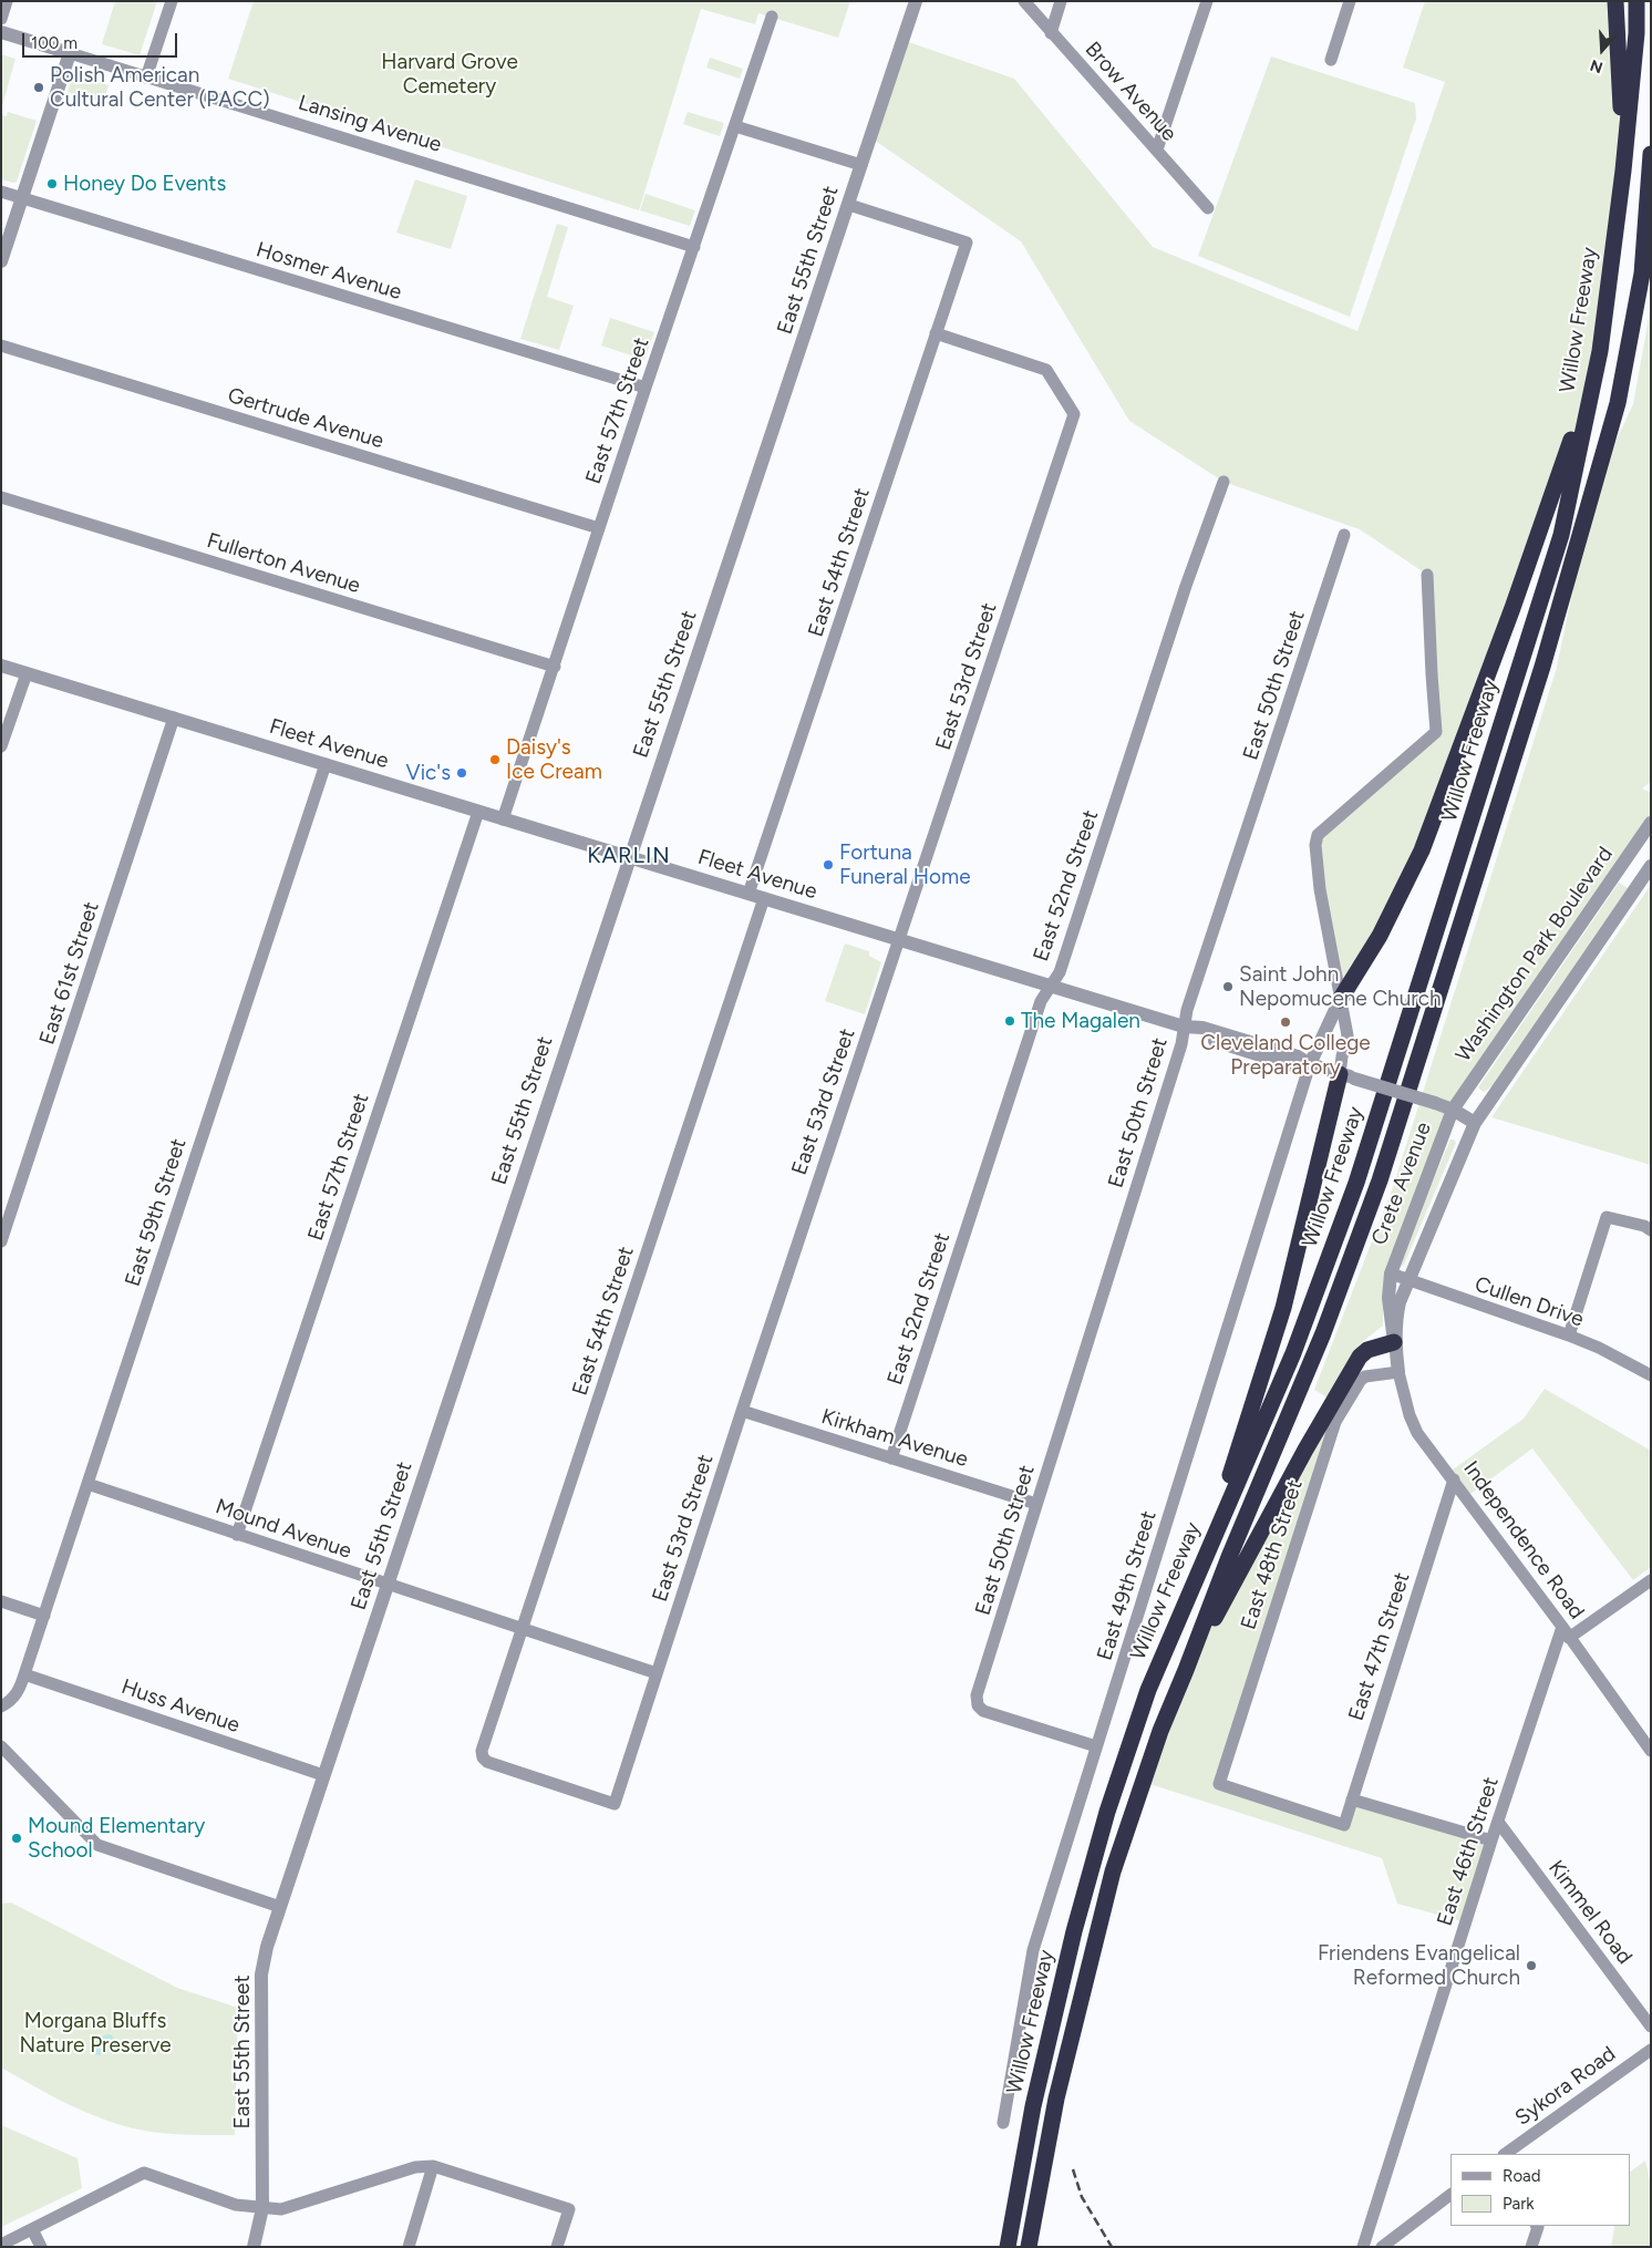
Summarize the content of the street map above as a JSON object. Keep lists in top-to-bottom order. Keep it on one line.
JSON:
{"streets":{"highway":["Willow Freeway"],"street":["Brow Avenue","Lansing Avenue","East 55th Street","Hosmer Avenue","East 57th Street","Gertrude Avenue","East 54th Street","Fullerton Avenue","East 53rd Street","East 50th Street","Fleet Avenue","East 52nd Street","Washington Park Boulevard","East 61st Street","Crete Avenue","East 59th Street","Cullen Drive","Kirkham Avenue","Mound Avenue","Independence Road","East 48th Street","East 49th Street","East 47th Street","Huss Avenue","East 46th Street","Kimmel Road","Sykora Road"]},"crossings":[["Lansing Avenue","East 57th Street"],["East 55th Street","East 54th Street"],["East 55th Street","Fleet Avenue"],["East 55th Street","Mound Avenue"],["East 55th Street","Huss Avenue"],["Hosmer Avenue","East 57th Street"],["East 57th Street","Gertrude Avenue"],["East 57th Street","Fullerton Avenue"],["East 57th Street","Fleet Avenue"],["East 57th Street","Mound Avenue"],["East 54th Street","East 53rd Street"],["East 54th Street","Fleet Avenue"],["East 54th Street","Mound Avenue"],["East 53rd Street","Fleet Avenue"],["East 53rd Street","Kirkham Avenue"],["East 53rd Street","Mound Avenue"],["East 50th Street","Fleet Avenue"],["East 50th Street","Kirkham Avenue"],["East 50th Street","East 49th Street"],["Fleet Avenue","East 52nd Street"],["Fleet Avenue","Washington Park Boulevard"],["Fleet Avenue","East 61st Street"],["Fleet Avenue","Crete Avenue"],["Fleet Avenue","East 59th Street"],["Fleet Avenue","East 49th Street"],["East 52nd Street","Kirkham Avenue"],["Washington Park Boulevard","Crete Avenue"],["Crete Avenue","Cullen Drive"],["Crete Avenue","Independence Road"],["East 59th Street","Mound Avenue"],["East 59th Street","Huss Avenue"],["Cullen Drive","Independence Road"],["Independence Road","East 48th Street"],["Independence Road","East 47th Street"],["Independence Road","East 46th Street"],["East 48th Street","East 47th Street"],["East 46th Street","Kimmel Road"]],"districts":["KARLIN"],"parks":["Harvard Grove Cemetery","Morgana Bluffs Nature Preserve"],"places":["Polish American Cultural Center (PACC)","Honey Do Events","Daisy's Ice Cream","Vic's","Fortuna Funeral Home","Saint John Nepomucene Church","The Magalen","Cleveland College Preparatory","Mound Elementary School","Friendens Evangelical Reformed Church"],"legend":["Road","Park"],"scale_bar":"100 m","north":"bottom"}
